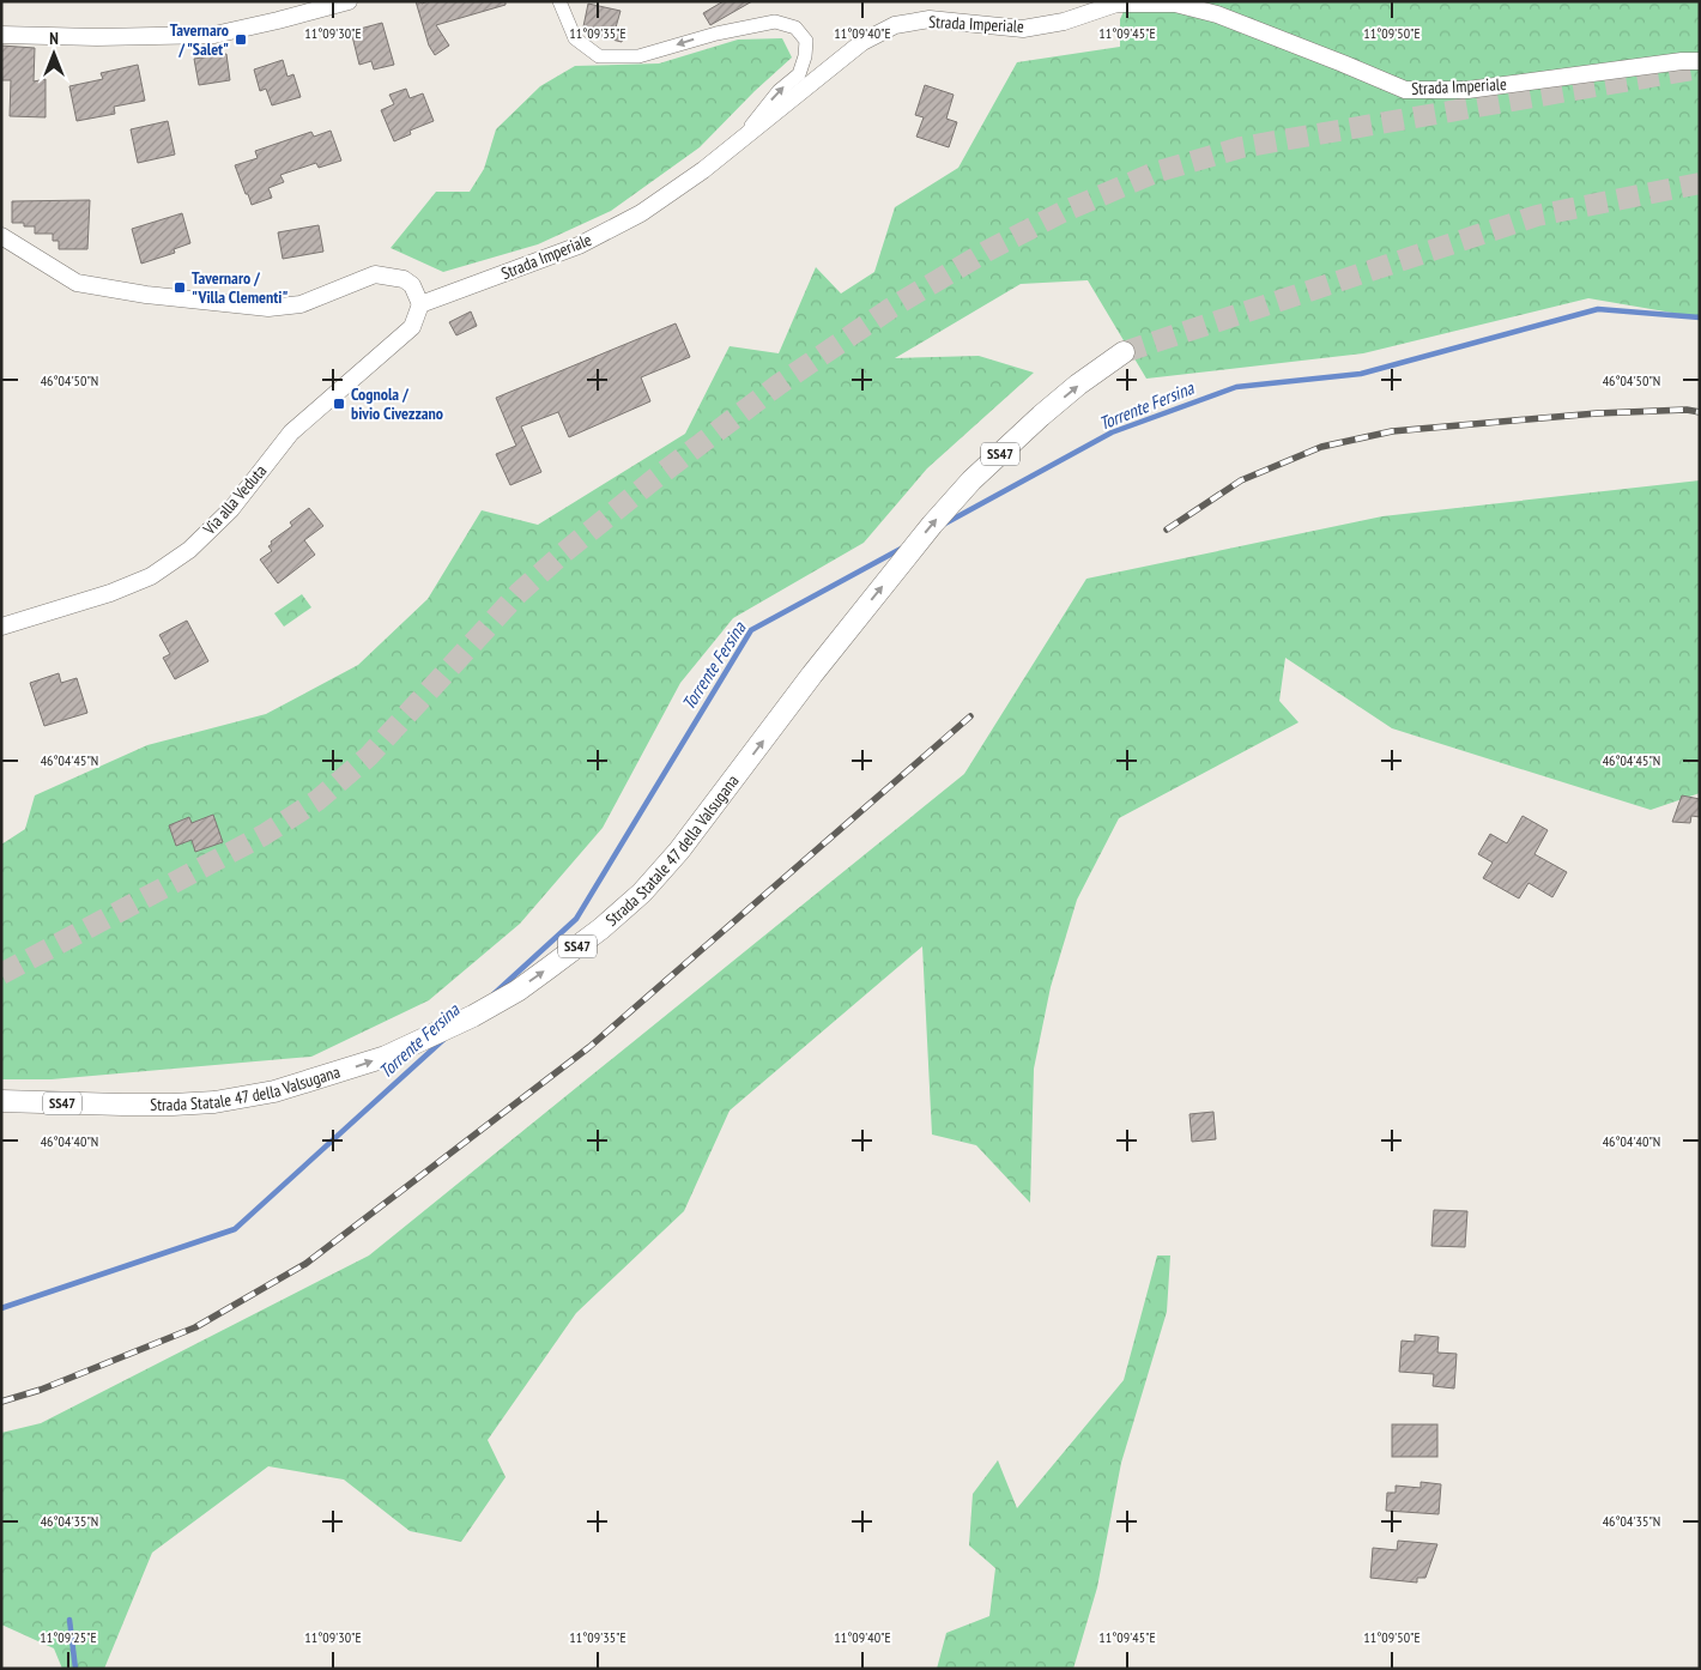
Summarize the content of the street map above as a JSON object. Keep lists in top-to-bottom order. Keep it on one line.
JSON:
{"streets":{"highway":["SS47","Strada Statale 47 della Valsugana"],"street":["Strada Imperiale","Via alla Veduta"]},"crossings":[["Strada Imperiale","Via alla Veduta"]],"one_way":["Strada Statale 47 della Valsugana"],"water":["Torrente Fersina"],"places":{"transit":["Tavernaro / \"Salet\"","Tavernaro / \"Villa Clementi\"","Cognola / bivio Civezzano"]},"north":"top","coordinates":["11°09'30\"E","11°09'35\"E","11°09'40\"E","11°09'45\"E","11°09'50\"E","46°04'50\"N","46°04'45\"N","46°04'40\"N","46°04'35\"N","11°09'25\"E"]}
